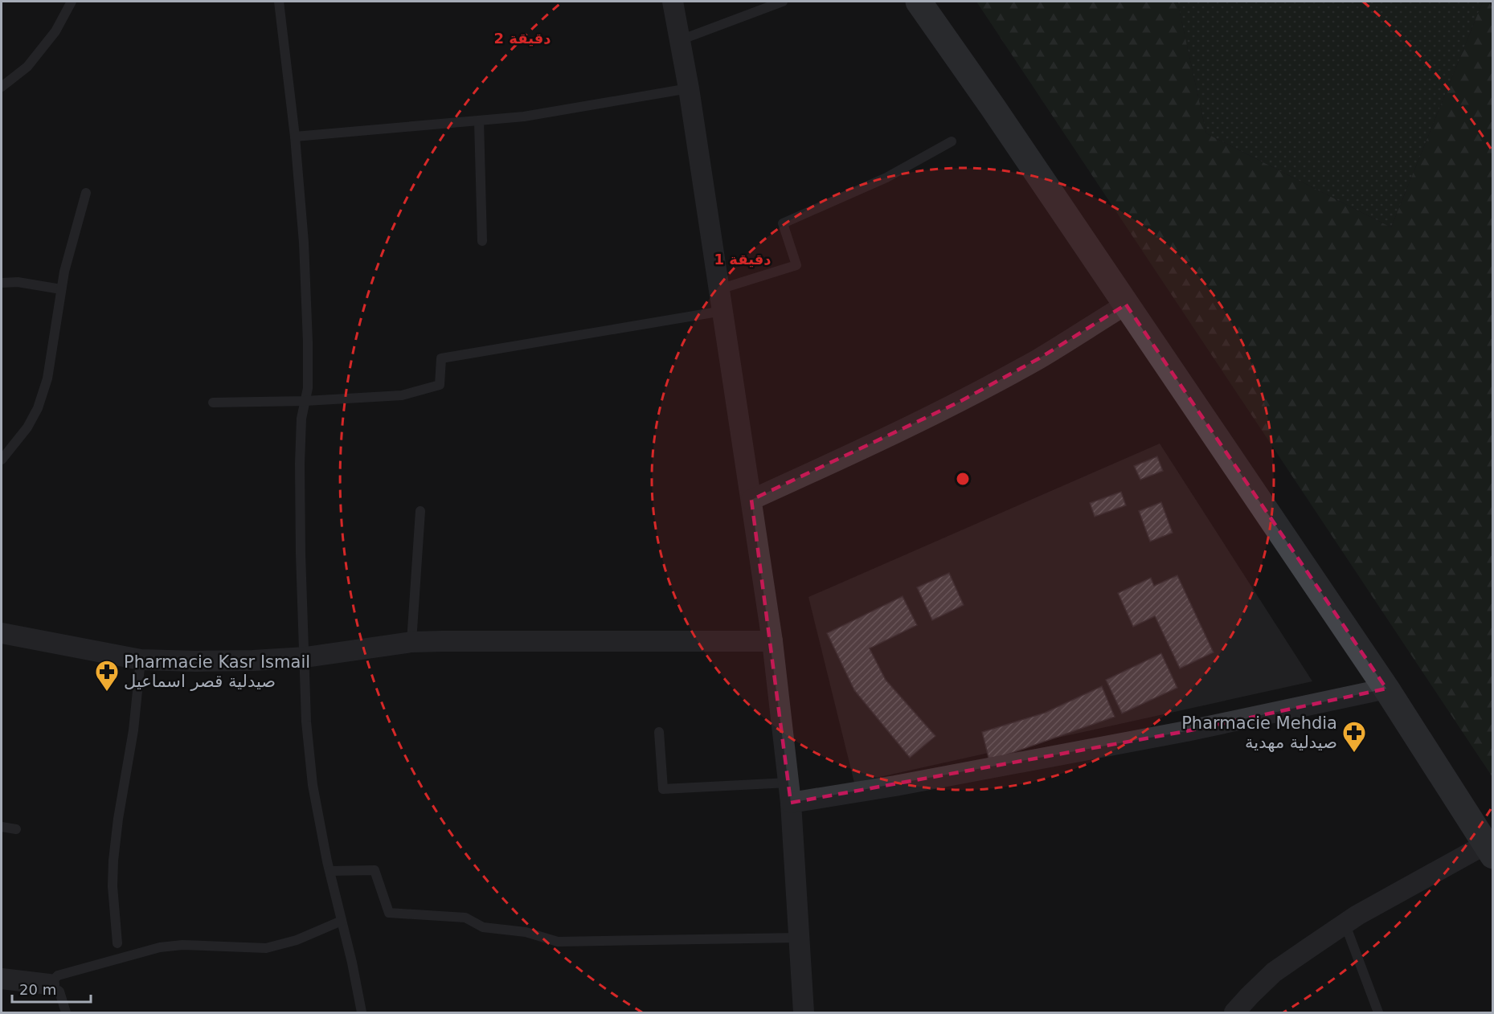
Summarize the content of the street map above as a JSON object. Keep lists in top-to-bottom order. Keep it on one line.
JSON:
{"places":{"pharmacy":["Pharmacie Kasr Ismail صيدلية قصر اسماعيل","Pharmacie Mehdia صيدلية مهدية"]},"scale_bar":"20 m","rings":["2 دقيقة","1 دقيقة"]}
